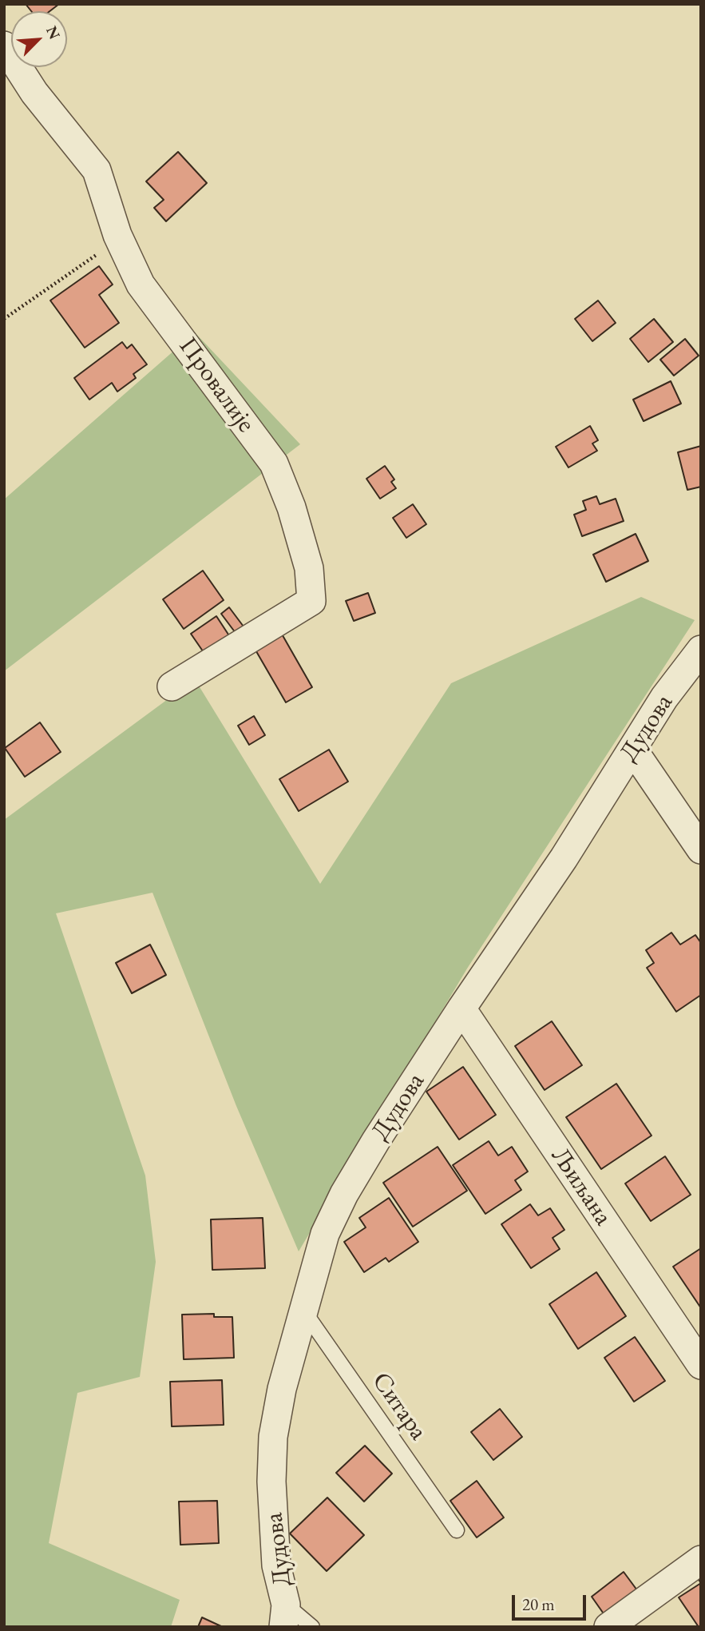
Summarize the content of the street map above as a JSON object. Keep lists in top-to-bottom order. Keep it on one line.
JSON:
{"streets":{"street":["Провалије","Дудова","Љиљана"],"lane":["Ситара"]},"crossings":[["Дудова","Љиљана"],["Дудова","Ситара"]],"scale_bar":"20 m","north":"top right"}
